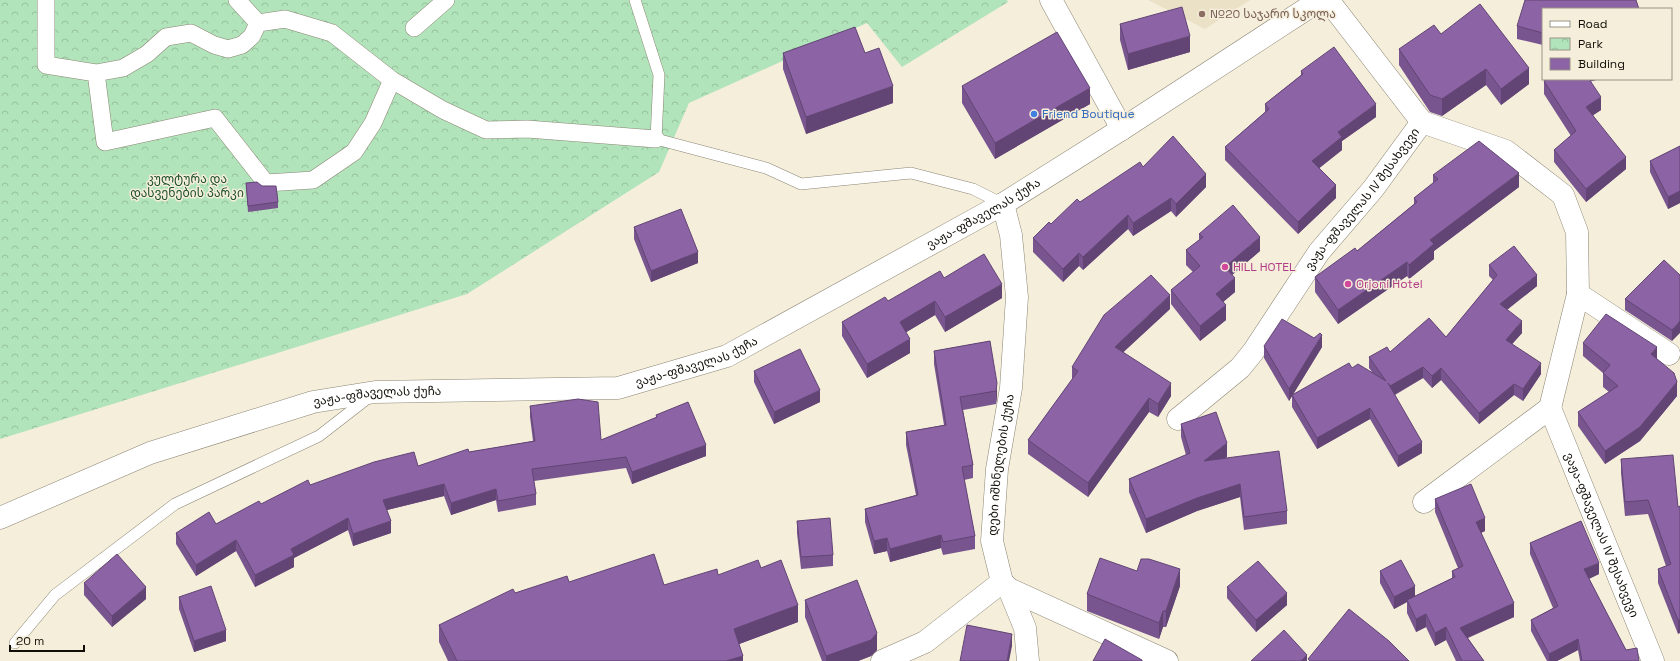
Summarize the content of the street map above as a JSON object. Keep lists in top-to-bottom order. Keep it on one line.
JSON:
{"streets":{"street":["ვაჟა-ფშაველას IV შესახვევი","ვაჟა-ფშაველას ქუჩა","დები იშხნელების ქუჩა"]},"crossings":[["ვაჟა-ფშაველას ქუჩა","დები იშხნელების ქუჩა"]],"parks":["კულტურა და დასვენების პარკი"],"places":["№20 საჯარო სკოლა","Friend Boutique","HILL HOTEL","Orjoni Hotel"],"legend":["Road","Park","Building"],"scale_bar":"20 m"}
